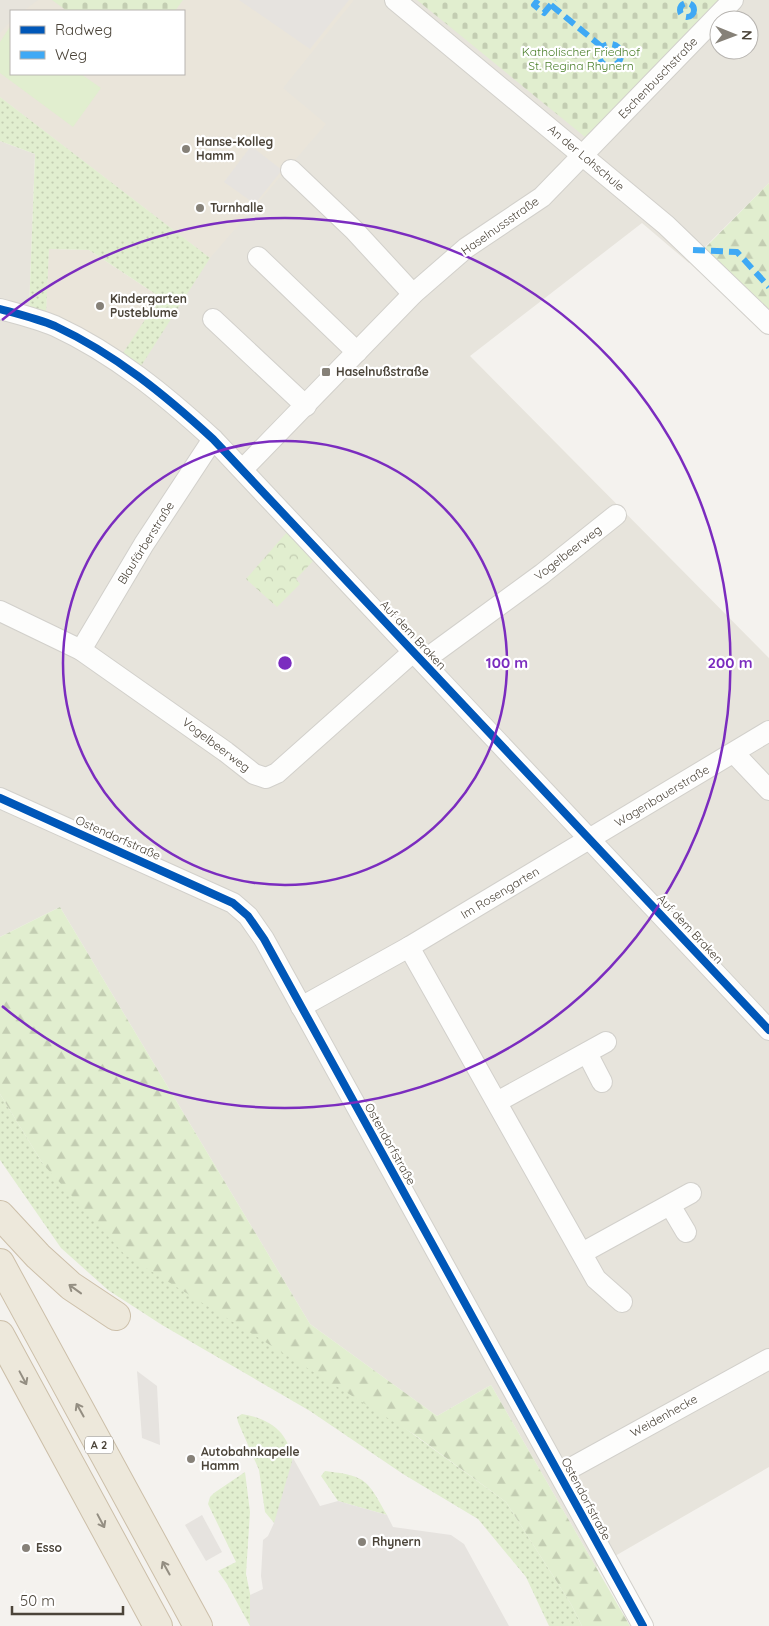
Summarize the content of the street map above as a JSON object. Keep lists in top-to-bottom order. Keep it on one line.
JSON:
{"streets":{"highway":["A 2"],"street":["Eschenbuschstraße","An der Lohschule","Haselnussstraße","Blaufärberstraße","Vogelbeerweg","Auf dem Braken","Wagenbauerstraße","Ostendorfstraße","Im Rosengarten","Weidenhecke"]},"crossings":[["Eschenbuschstraße","An der Lohschule"],["Eschenbuschstraße","Haselnussstraße"],["An der Lohschule","Haselnussstraße"],["Haselnussstraße","Auf dem Braken"],["Blaufärberstraße","Vogelbeerweg"],["Blaufärberstraße","Auf dem Braken"],["Vogelbeerweg","Auf dem Braken"],["Auf dem Braken","Wagenbauerstraße"],["Auf dem Braken","Im Rosengarten"],["Wagenbauerstraße","Im Rosengarten"],["Ostendorfstraße","Im Rosengarten"],["Ostendorfstraße","Weidenhecke"]],"parks":["Katholischer Friedhof St. Regina Rhynern"],"places":{"other":["Hanse-Kolleg Hamm","Turnhalle","Kindergarten Pusteblume","Autobahnkapelle Hamm","Rhynern","Esso"],"transit":["Haselnußstraße"]},"legend":["Radweg","Weg"],"scale_bar":"50 m","north":"right","rings":["100 m","200 m"]}
